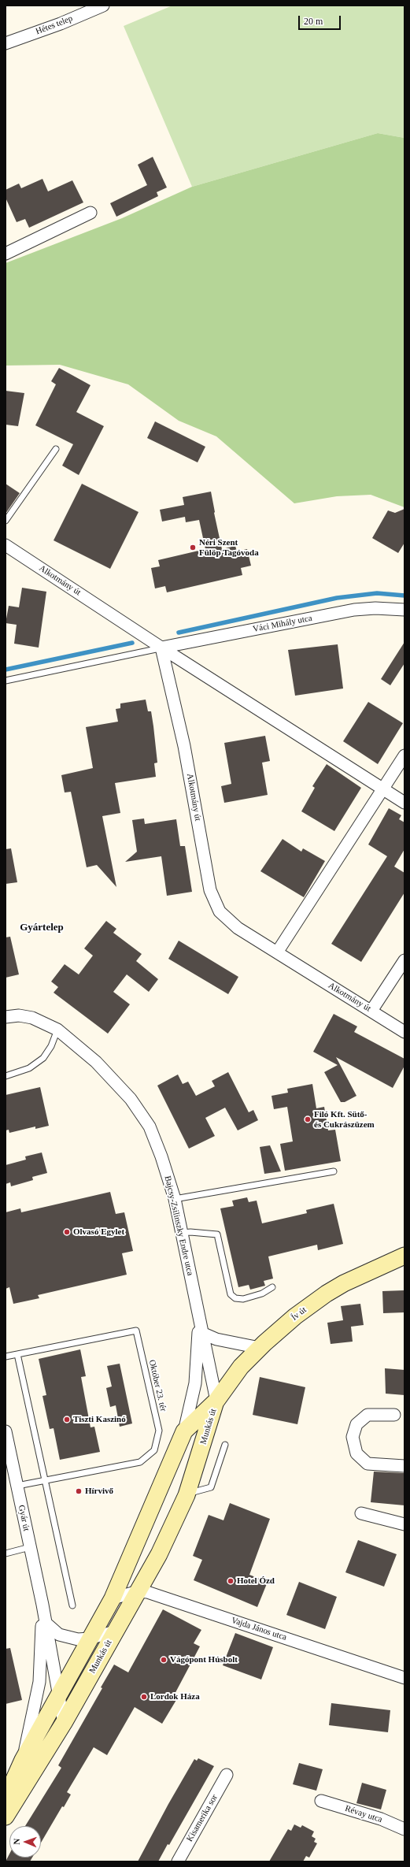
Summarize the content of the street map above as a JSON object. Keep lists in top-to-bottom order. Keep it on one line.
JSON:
{"streets":{"main road":["Ív út","Munkás út"],"street":["Hétes telep","Alkotmány út","Váci Mihály utca","Bajcsy-Zsilinszky Endre utca","Gyár út","Vajda János utca","Révay utca","Kisamerika sor"],"lane":["Október 23. tér"]},"crossings":[["Alkotmány út","Váci Mihály utca"],["Bajcsy-Zsilinszky Endre utca","Ív út"],["Bajcsy-Zsilinszky Endre utca","Munkás út"],["Ív út","Munkás út"],["Október 23. tér","Gyár út"],["Munkás út","Gyár út"],["Munkás út","Vajda János utca"]],"districts":["Gyártelep"],"places":["Néri Szent Fülöp Tagóvoda","Filó Kft. Sütő- és Cukrászüzem","Olvasó Egylet","Tiszti Kaszinó","Hírvivő","Hotel Ózd","Vágópont Húsbolt","Lordok Háza"],"scale_bar":"20 m","north":"left"}
